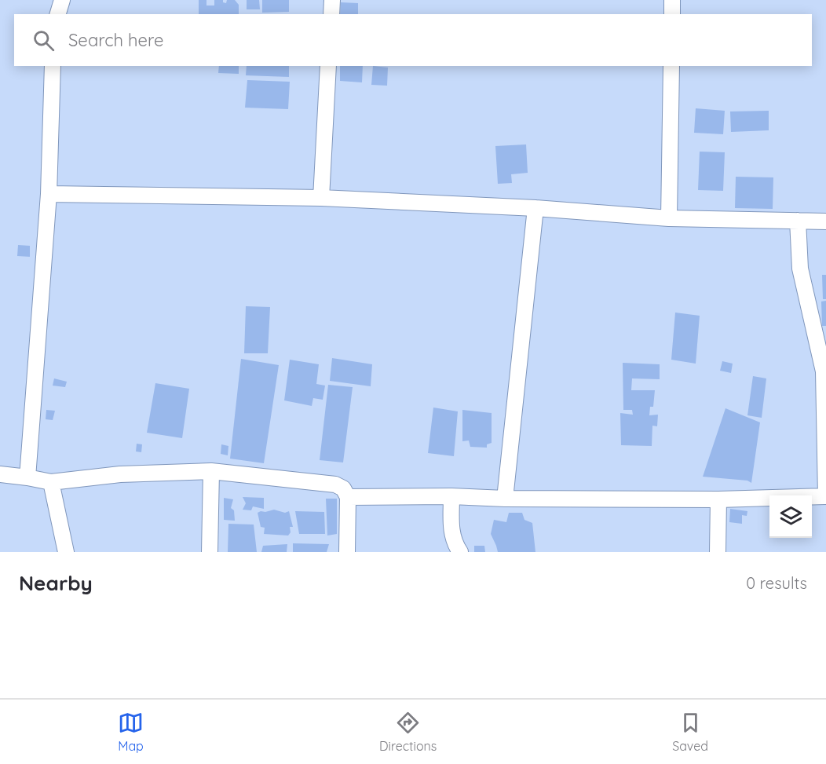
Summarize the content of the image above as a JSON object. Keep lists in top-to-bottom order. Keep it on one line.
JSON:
{"page":{"search":"Search here","heading":["Nearby","0 results"],"nav":["Map","Directions","Saved"]}}
